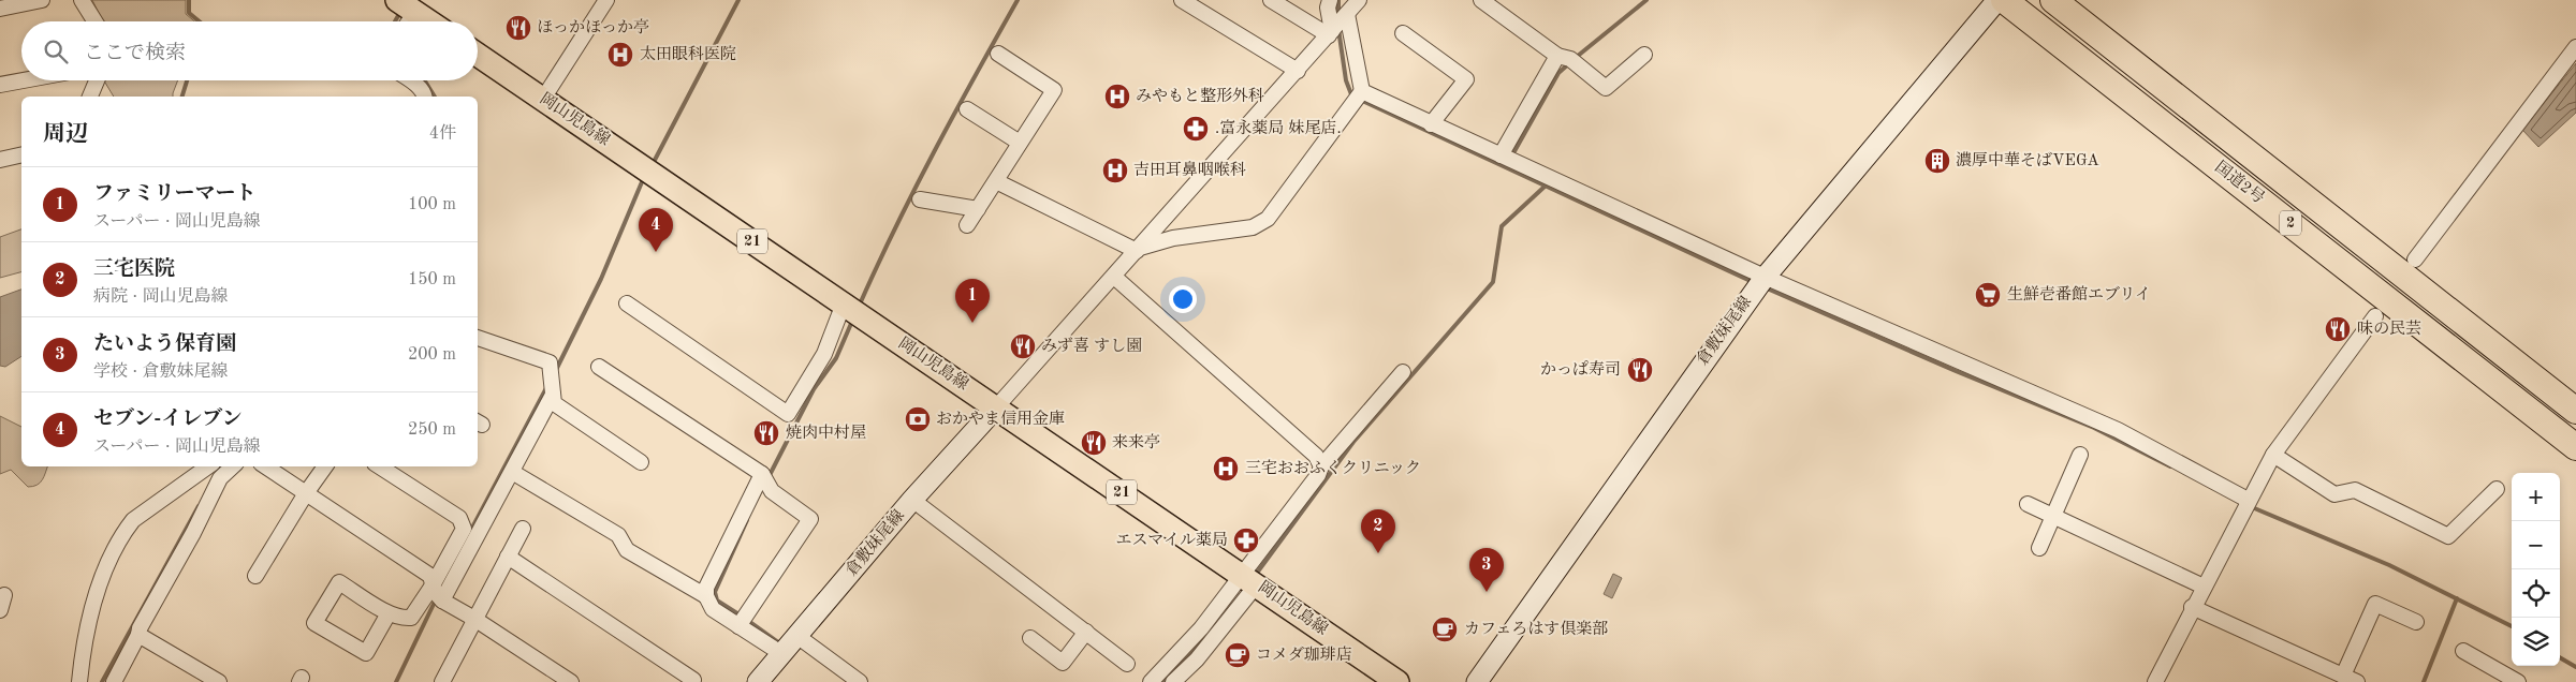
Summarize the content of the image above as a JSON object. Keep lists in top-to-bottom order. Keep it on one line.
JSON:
{"streets":{"highway":["国道2号","2"],"main road":["岡山児島線","21","倉敷妹尾線"]},"crossings":[["岡山児島線","倉敷妹尾線"]],"places":{"restaurant":["ほっかほっか亭","味の民芸","みず喜 すし園","かっぱ寿司","焼肉中村屋","来来亭"],"hospital":["太田眼科医院","みやもと整形外科","吉田耳鼻咽喉科","三宅おおふくクリニック"],"pharmacy":[".富永薬局 妹尾店.","エスマイル薬局"],"building":["濃厚中華そばVEGA"],"supermarket":["生鮮壱番館エブリイ"],"bank":["おかやま信用金庫"],"cafe":["カフェろはす倶楽部","コメダ珈琲店"]},"page":{"search":"ここで検索","heading":["周辺","4件"],"list":[{"mark":"1","name":"ファミリーマート","note":"スーパー · 岡山児島線","value":"100 m"},{"mark":"2","name":"三宅医院","note":"病院 · 岡山児島線","value":"150 m"},{"mark":"3","name":"たいよう保育園","note":"学校 · 倉敷妹尾線","value":"200 m"},{"mark":"4","name":"セブン-イレブン","note":"スーパー · 岡山児島線","value":"250 m"}],"pins":["4","1","2","3"],"map_buttons":["+","−"]}}
